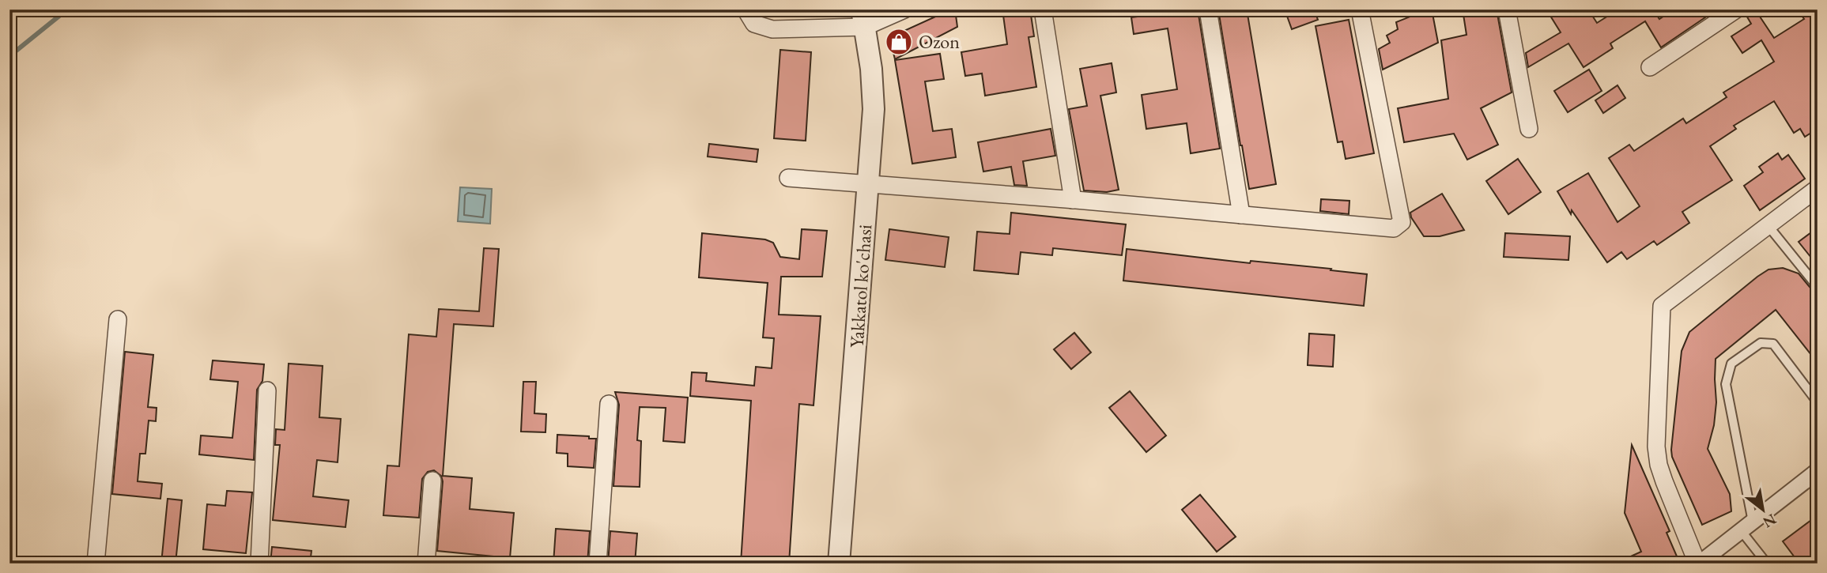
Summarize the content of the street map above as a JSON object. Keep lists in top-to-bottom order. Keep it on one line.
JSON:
{"streets":{"street":["Yakkatol ko'chasi"]},"places":{"shop":["Ozon"]},"north":"bottom right"}
